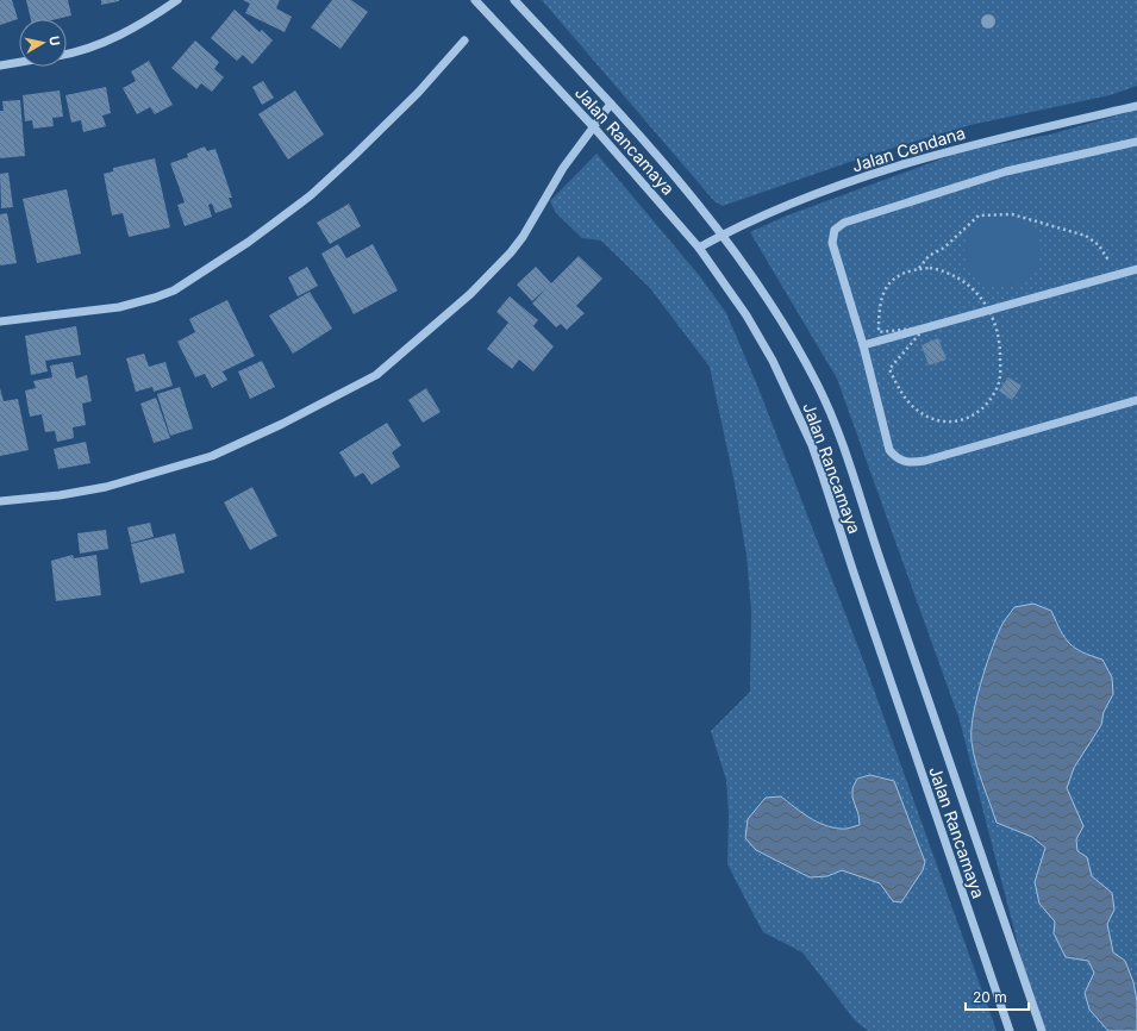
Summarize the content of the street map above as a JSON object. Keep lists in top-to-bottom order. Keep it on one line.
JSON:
{"streets":{"street":["Jalan Rancamaya","Jalan Cendana"]},"crossings":[["Jalan Rancamaya","Jalan Cendana"]],"scale_bar":"20 m","north":"right"}
